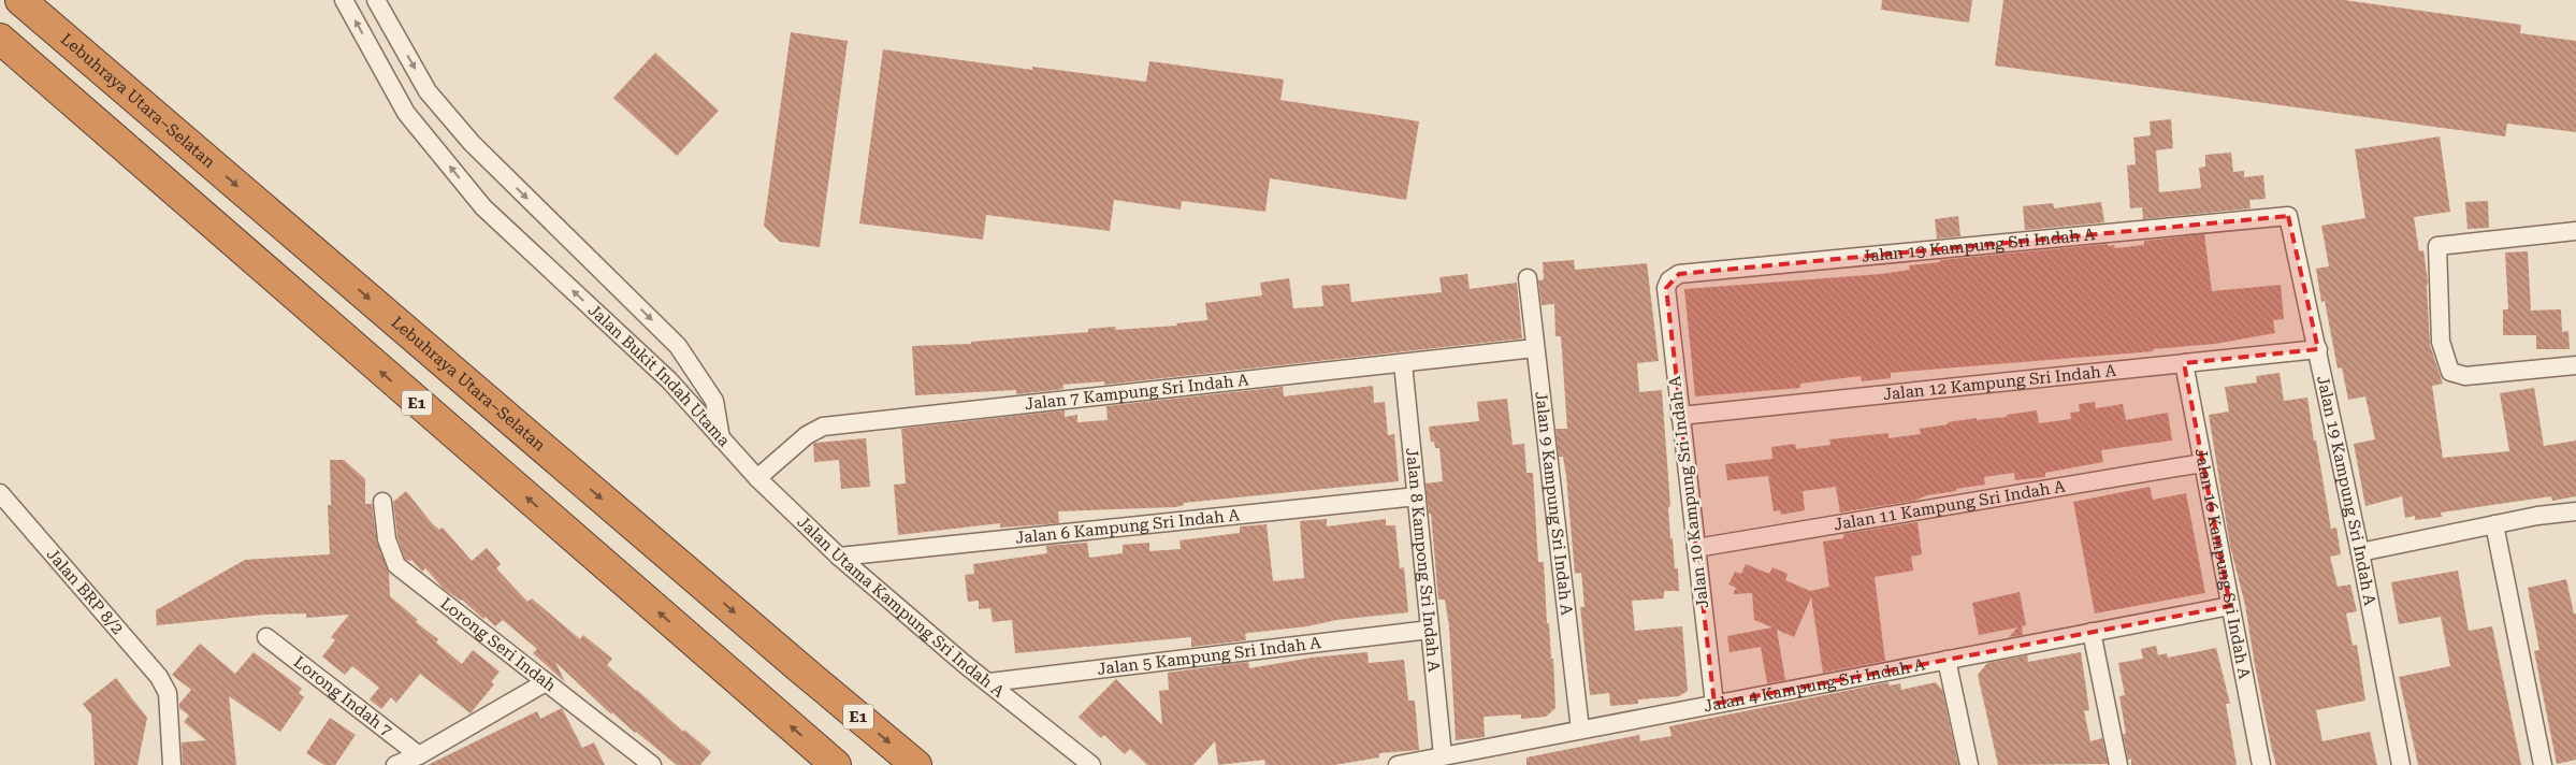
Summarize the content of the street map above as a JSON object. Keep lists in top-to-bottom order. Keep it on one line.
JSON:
{"streets":{"highway":["Lebuhraya Utara–Selatan","E1"],"street":["Jalan 13 Kampung Sri Indah A","Jalan Bukit Indah Utama","Jalan 12 Kampung Sri Indah A","Jalan 7 Kampung Sri Indah A","Jalan 19 Kampung Sri Indah A","Jalan 10 Kampung Sri Indah A","Jalan 9 Kampung Sri Indah A","Jalan 11 Kampung Sri Indah A","Jalan 6 Kampung Sri Indah A","Jalan 8 Kampong Sri Indah A","Jalan 16 Kampung Sri Indah A","Jalan BRP 8/2","Jalan Utama Kampung Sri Indah A","Lorong Seri Indah","Jalan 5 Kampung Sri Indah A","Jalan 4 Kampung Sri Indah A","Lorong Indah 7"]},"crossings":[["Jalan 13 Kampung Sri Indah A","Jalan 19 Kampung Sri Indah A"],["Jalan 13 Kampung Sri Indah A","Jalan 10 Kampung Sri Indah A"],["Jalan Bukit Indah Utama","Jalan Utama Kampung Sri Indah A"],["Jalan 12 Kampung Sri Indah A","Jalan 19 Kampung Sri Indah A"],["Jalan 12 Kampung Sri Indah A","Jalan 10 Kampung Sri Indah A"],["Jalan 12 Kampung Sri Indah A","Jalan 16 Kampung Sri Indah A"],["Jalan 7 Kampung Sri Indah A","Jalan 9 Kampung Sri Indah A"],["Jalan 7 Kampung Sri Indah A","Jalan 8 Kampong Sri Indah A"],["Jalan 7 Kampung Sri Indah A","Jalan Utama Kampung Sri Indah A"],["Jalan 10 Kampung Sri Indah A","Jalan 11 Kampung Sri Indah A"],["Jalan 10 Kampung Sri Indah A","Jalan 4 Kampung Sri Indah A"],["Jalan 9 Kampung Sri Indah A","Jalan 4 Kampung Sri Indah A"],["Jalan 11 Kampung Sri Indah A","Jalan 16 Kampung Sri Indah A"],["Jalan 6 Kampung Sri Indah A","Jalan 8 Kampong Sri Indah A"],["Jalan 6 Kampung Sri Indah A","Jalan Utama Kampung Sri Indah A"],["Jalan 8 Kampong Sri Indah A","Jalan 5 Kampung Sri Indah A"],["Jalan 8 Kampong Sri Indah A","Jalan 4 Kampung Sri Indah A"],["Jalan 16 Kampung Sri Indah A","Jalan 4 Kampung Sri Indah A"],["Jalan Utama Kampung Sri Indah A","Jalan 5 Kampung Sri Indah A"]]}
